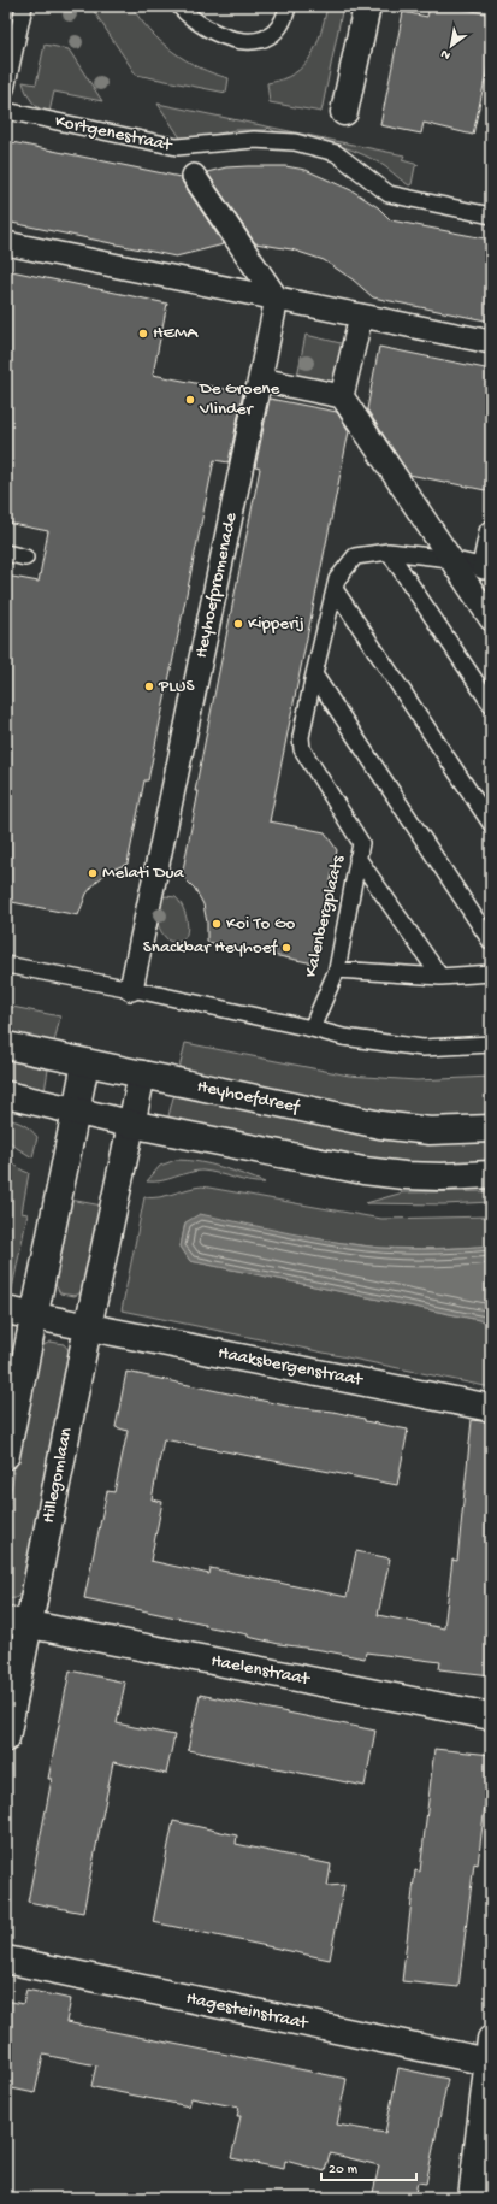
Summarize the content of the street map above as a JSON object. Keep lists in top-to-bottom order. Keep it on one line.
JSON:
{"streets":{"street":["Heyhoefpromenade","Heyhoefdreef","Haaksbergenstraat","Hillegomlaan","Haelenstraat","Hagesteinstraat"],"lane":["Kortgenestraat","Kalenbergplaats"]},"crossings":[["Heyhoefdreef","Hillegomlaan"],["Haaksbergenstraat","Hillegomlaan"],["Hillegomlaan","Haelenstraat"]],"places":["HEMA","De Groene Vlinder","Kipperij","PLUS","Melati Dua","Koi To Go","Snackbar Heyhoef"],"scale_bar":"20 m","north":"bottom left"}
